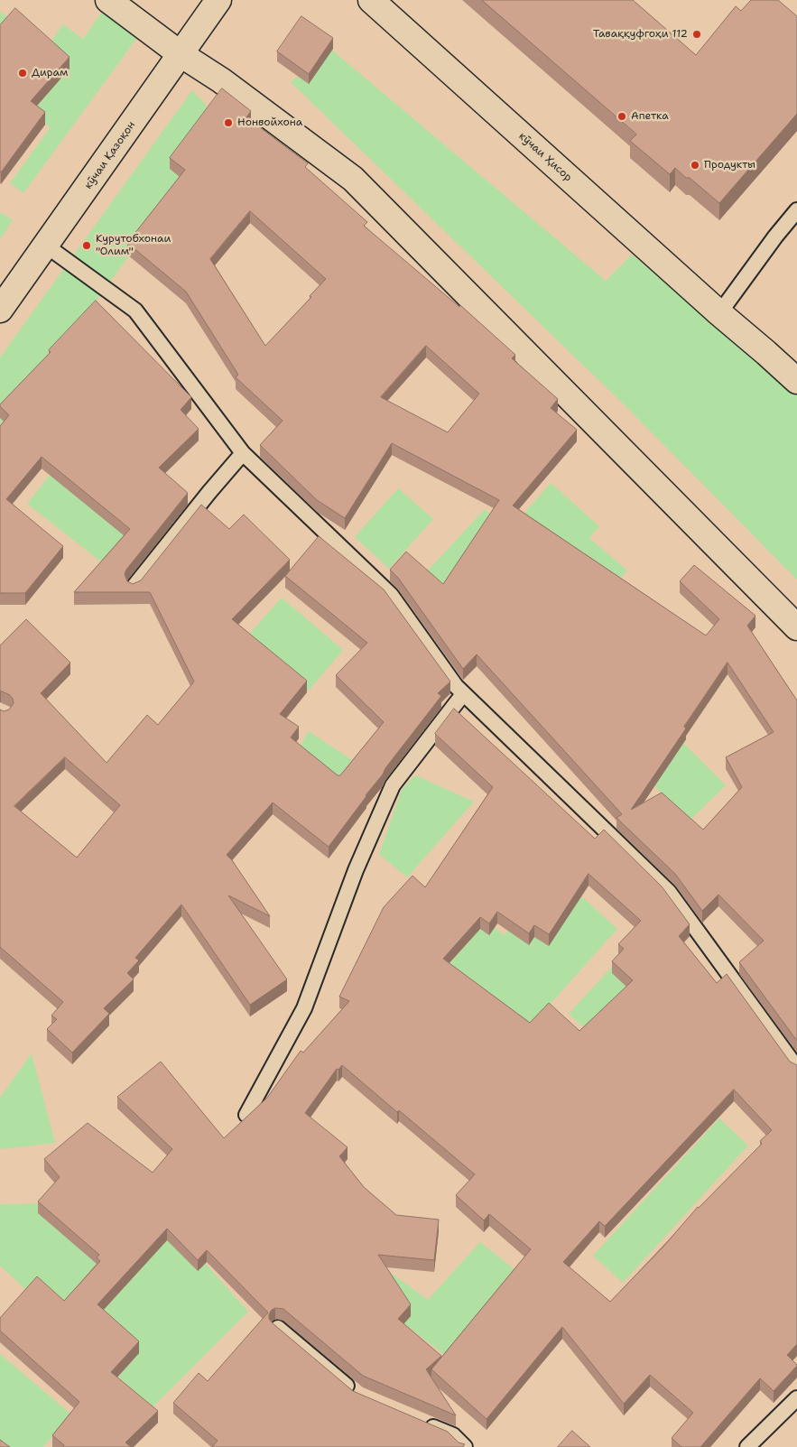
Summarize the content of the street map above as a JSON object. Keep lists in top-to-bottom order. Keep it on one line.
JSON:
{"streets":{"street":["кӯчаи Қазоқон","кӯчаи Ҳисор"]},"places":["Таваққуфгоҳи 112","Дирам","Апетка","Нонвойхона","Продукты","Курутобхонаи \"Олим\""]}
